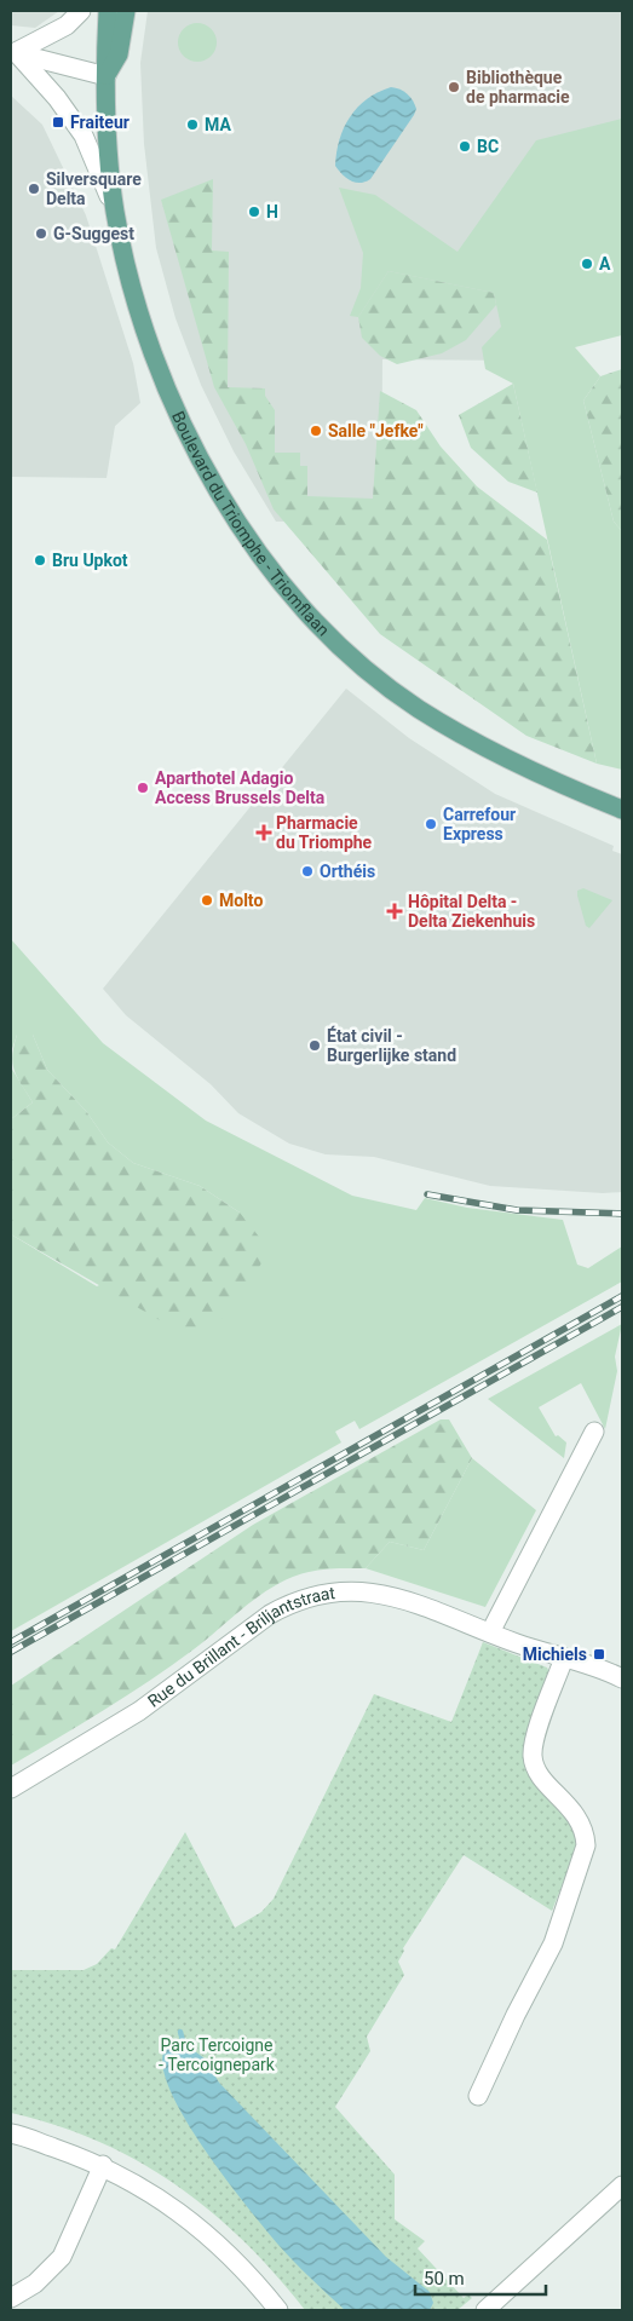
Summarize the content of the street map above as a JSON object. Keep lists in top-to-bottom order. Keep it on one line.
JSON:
{"streets":{"main road":["Boulevard du Triomphe - Triomflaan"],"street":["Rue du Brillant - Briljantstraat"]},"parks":["Parc Tercoigne - Tercoignepark"],"places":{"other":["Bibliothèque de pharmacie","MA","BC","Silversquare Delta","H","G-Suggest","A","Salle \"Jefke\"","Bru Upkot","Aparthotel Adagio Access Brussels Delta","Carrefour Express","Orthéis","Molto","État civil - Burgerlijke stand"],"transit":["Fraiteur","Michiels"],"health":["Pharmacie du Triomphe","Hôpital Delta - Delta Ziekenhuis"]},"scale_bar":"50 m"}
